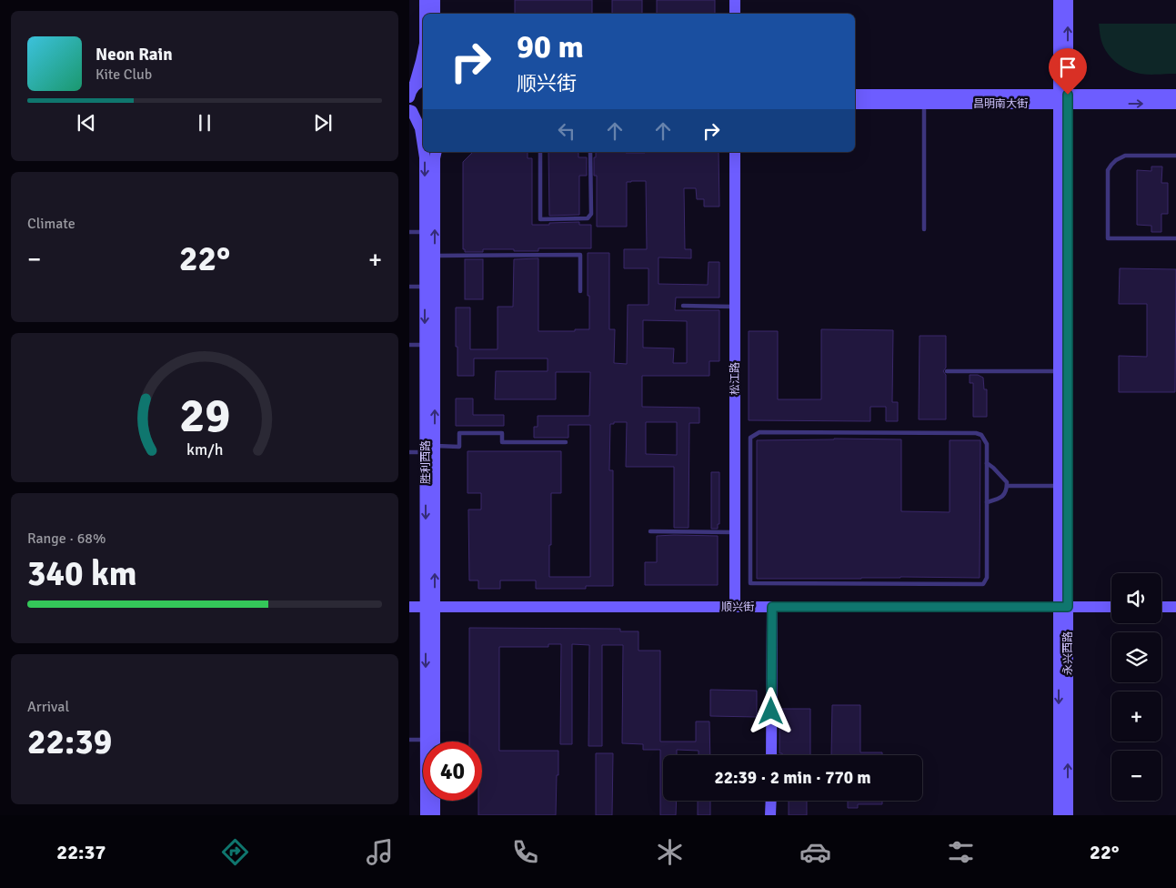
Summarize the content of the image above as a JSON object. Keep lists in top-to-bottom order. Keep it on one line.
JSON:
{"streets":{"main road":["昌明南大街","松江路","胜利西路","顺兴街","永兴西路"]},"crossings":[["昌明南大街","永兴西路"],["松江路","顺兴街"],["胜利西路","顺兴街"],["顺兴街","永兴西路"]],"page":{"turn":["90 m","顺兴街"],"song":["Neon Rain","Kite Club"],"tile":["Climate",["Range · 68%","340 km"],["Arrival","22:39"]],"heat":["−","22°","+"],"map_buttons":["+","−"],"limit":"40","trip":"22:39 · 2 min · 770 m","tabs":["22:37","22°"],"gauge":["29","km/h"]}}
